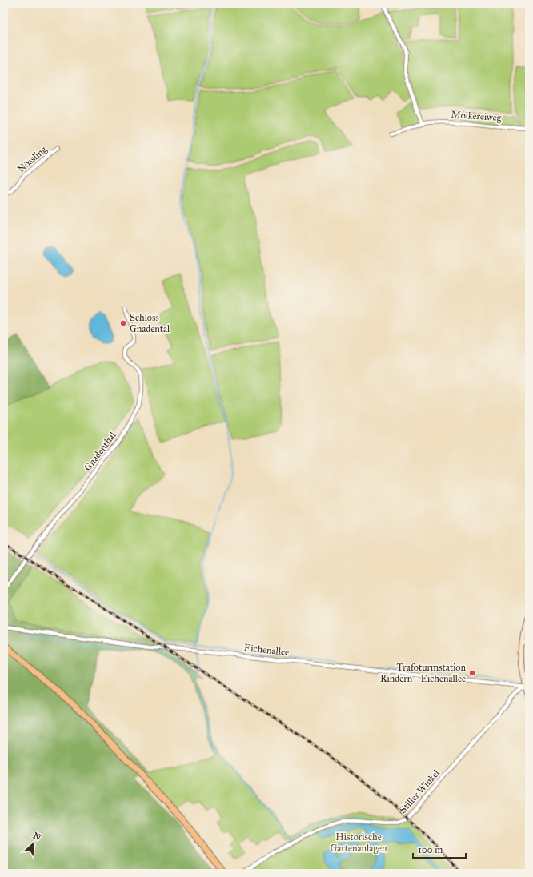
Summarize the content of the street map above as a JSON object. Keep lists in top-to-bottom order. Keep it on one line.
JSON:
{"streets":{"street":["Molkereiweg","Nössling","Gnadenthal","Eichenallee","Stiller Winkel"]},"crossings":[["Eichenallee","Stiller Winkel"]],"parks":["Historische Gartenanlagen"],"places":["Schloss Gnadental","Trafoturmstation Rindern - Eichenallee"],"scale_bar":"100 m","north":"top right"}
